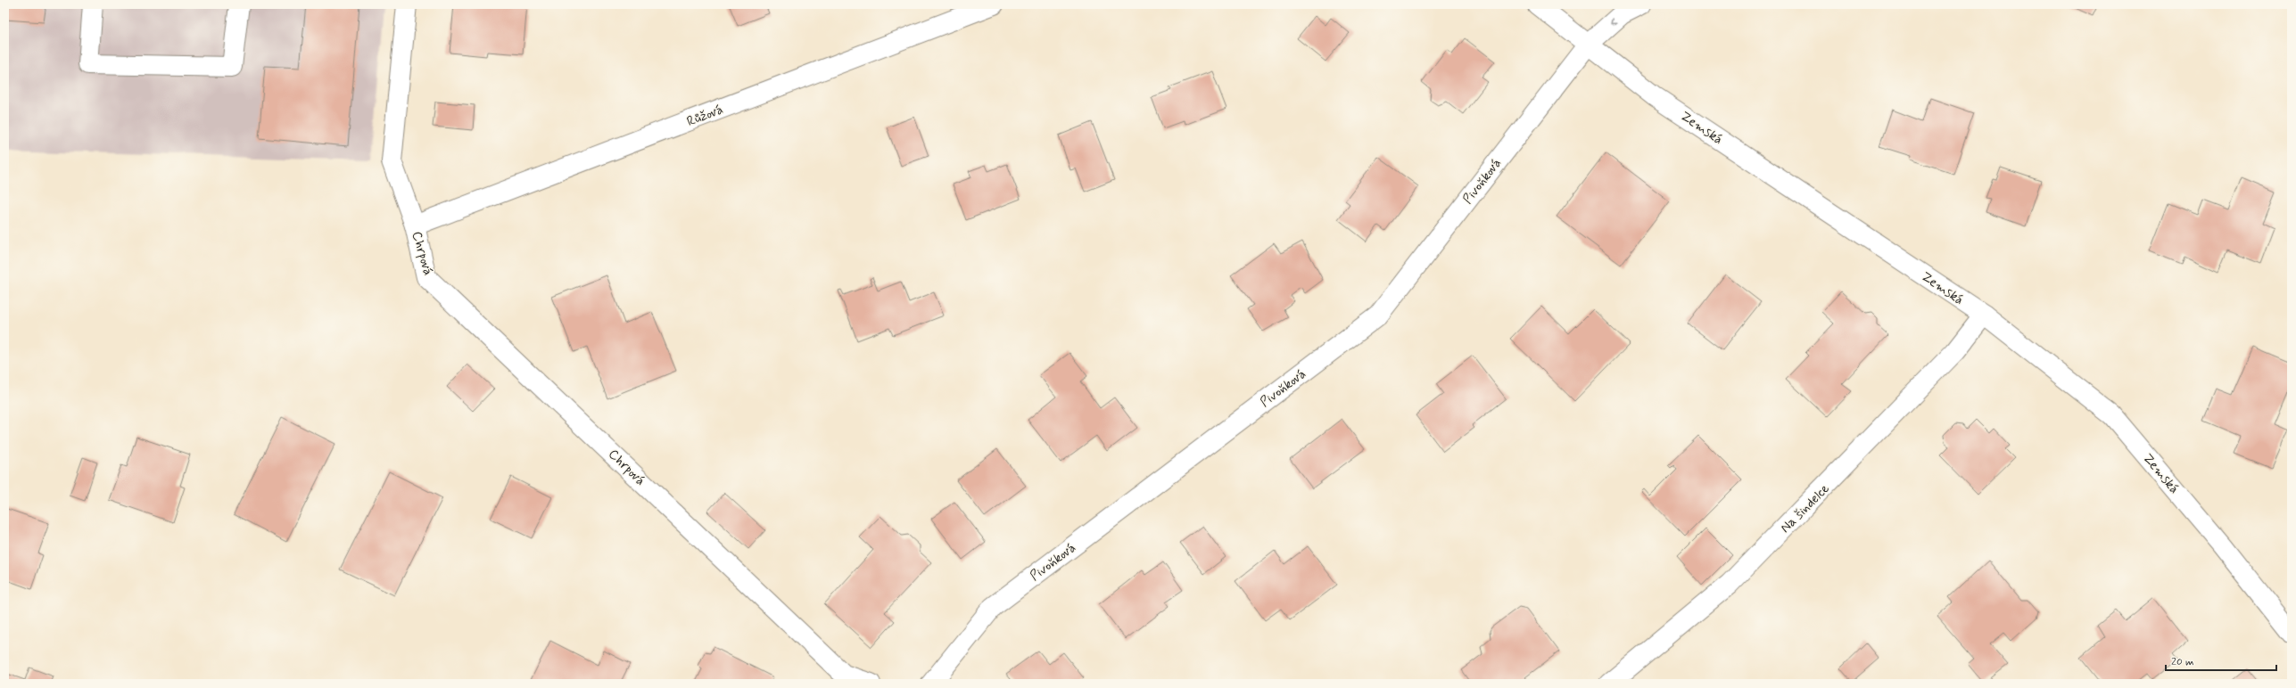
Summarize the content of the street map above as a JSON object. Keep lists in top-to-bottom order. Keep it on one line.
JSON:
{"streets":{"street":["Růžová","Zemská","Pivoňková","Chrpová","Na šindelce"]},"crossings":[["Růžová","Chrpová"],["Zemská","Pivoňková"],["Zemská","Na šindelce"]],"scale_bar":"20 m"}
